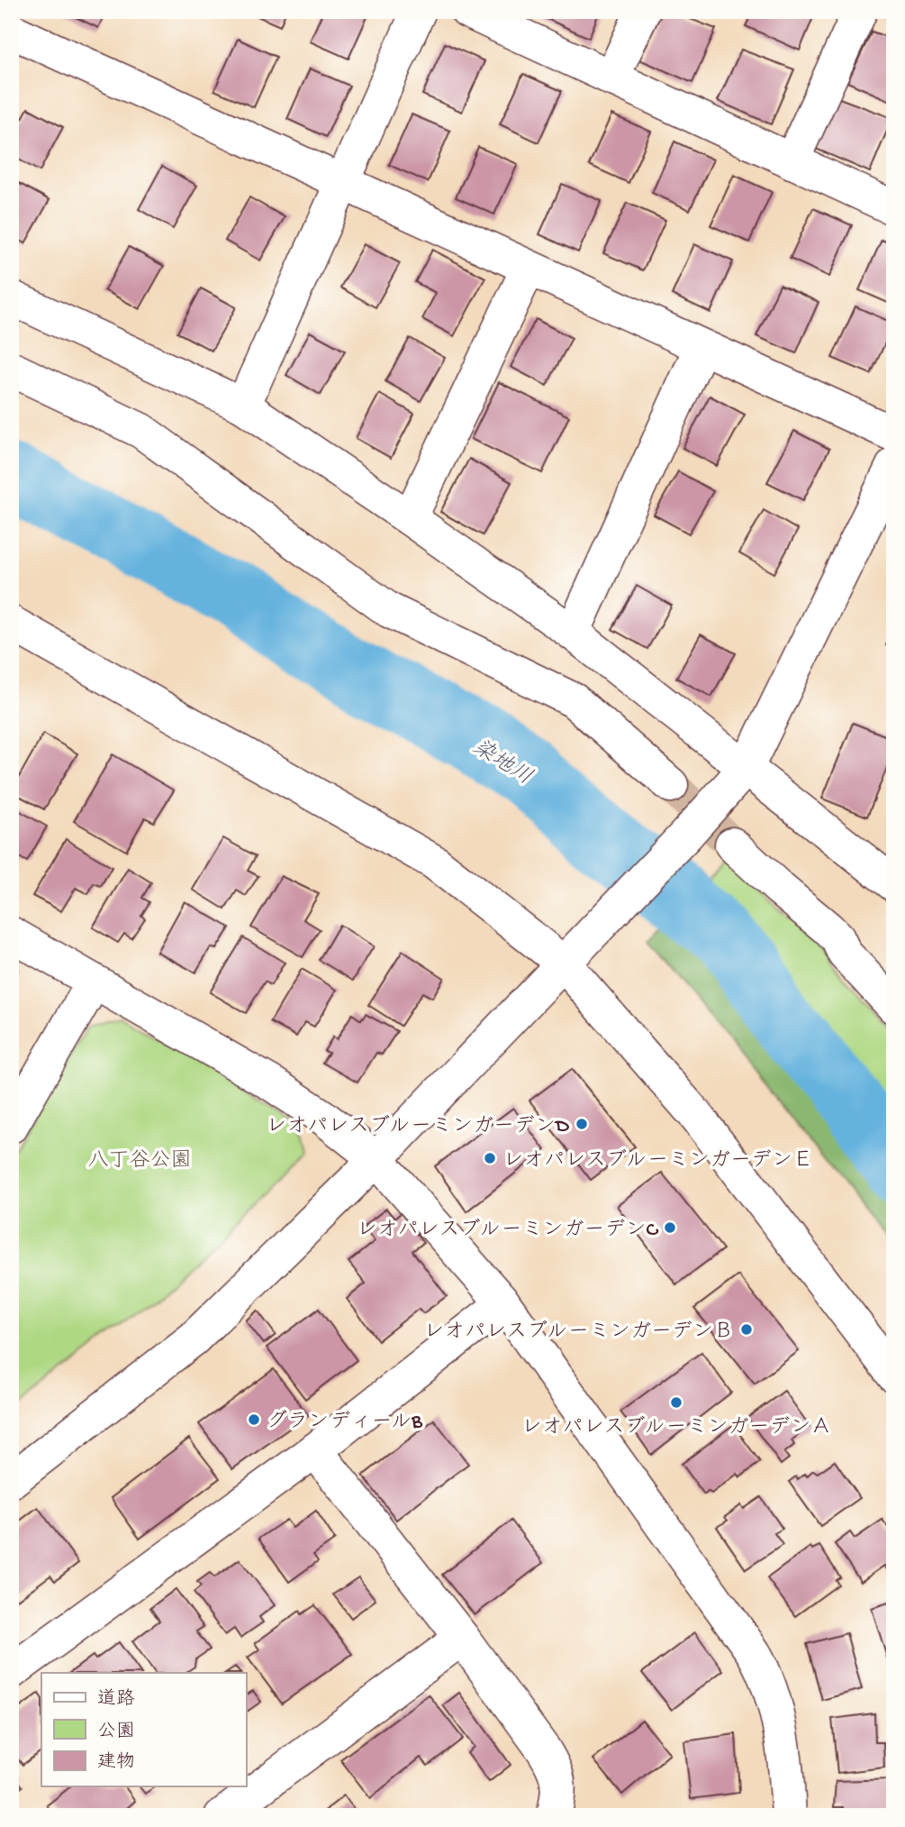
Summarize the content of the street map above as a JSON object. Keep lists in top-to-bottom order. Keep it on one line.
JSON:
{"water":["染地川"],"parks":["八丁谷公園"],"places":["レオパレスブルーミンガーデンD","レオパレスブルーミンガーデンＥ","レオパレスブルーミンガーデンC","レオパレスブルーミンガーデンＢ","レオパレスブルーミンガーデンＡ","グランディールB"],"legend":["道路","公園","建物"]}
